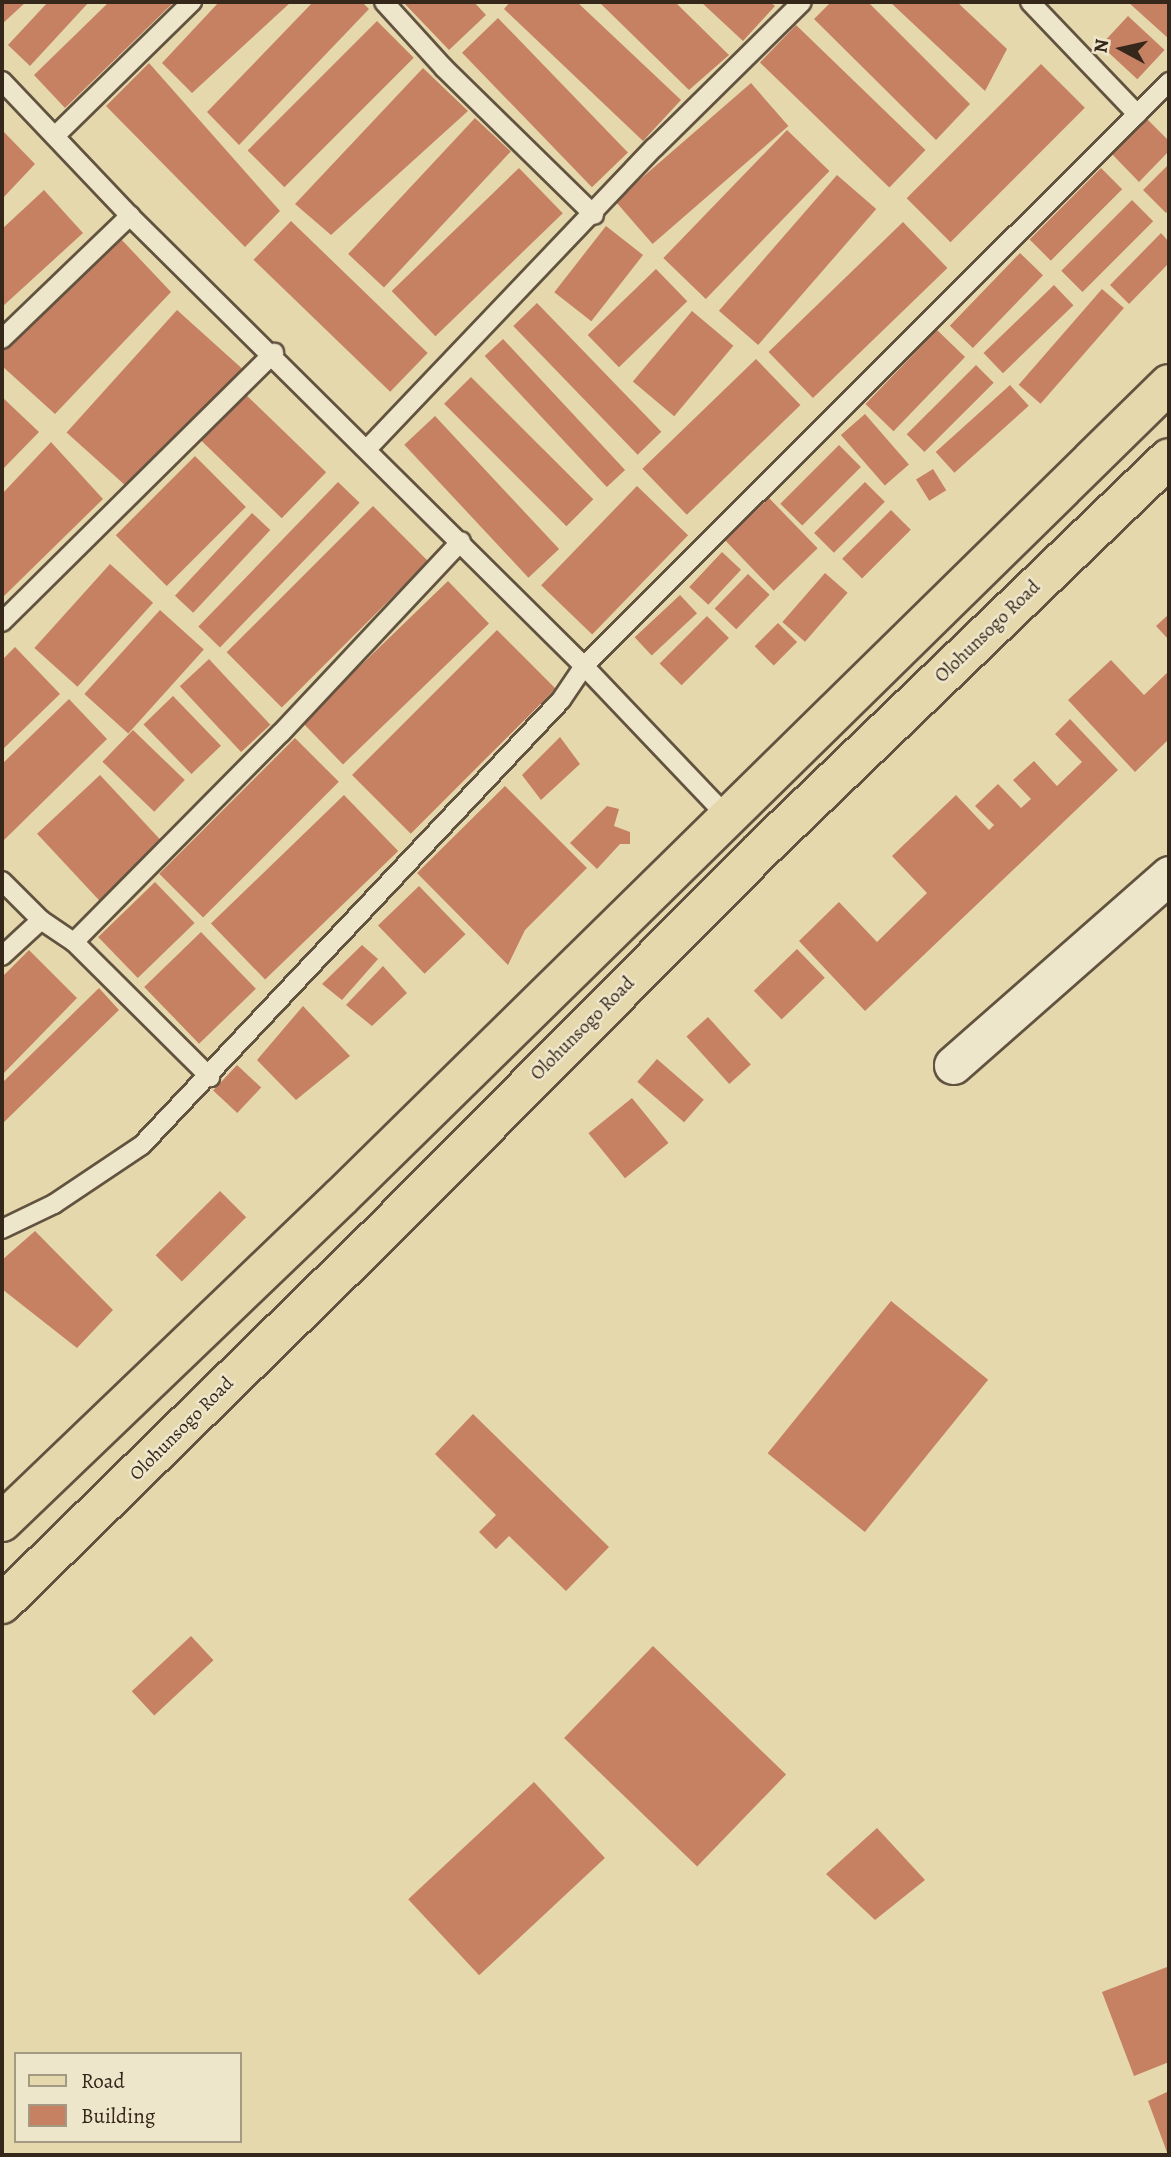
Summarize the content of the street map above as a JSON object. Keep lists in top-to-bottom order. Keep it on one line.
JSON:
{"streets":{"main road":["Olohunsogo Road"]},"legend":["Road","Building"],"north":"left"}
